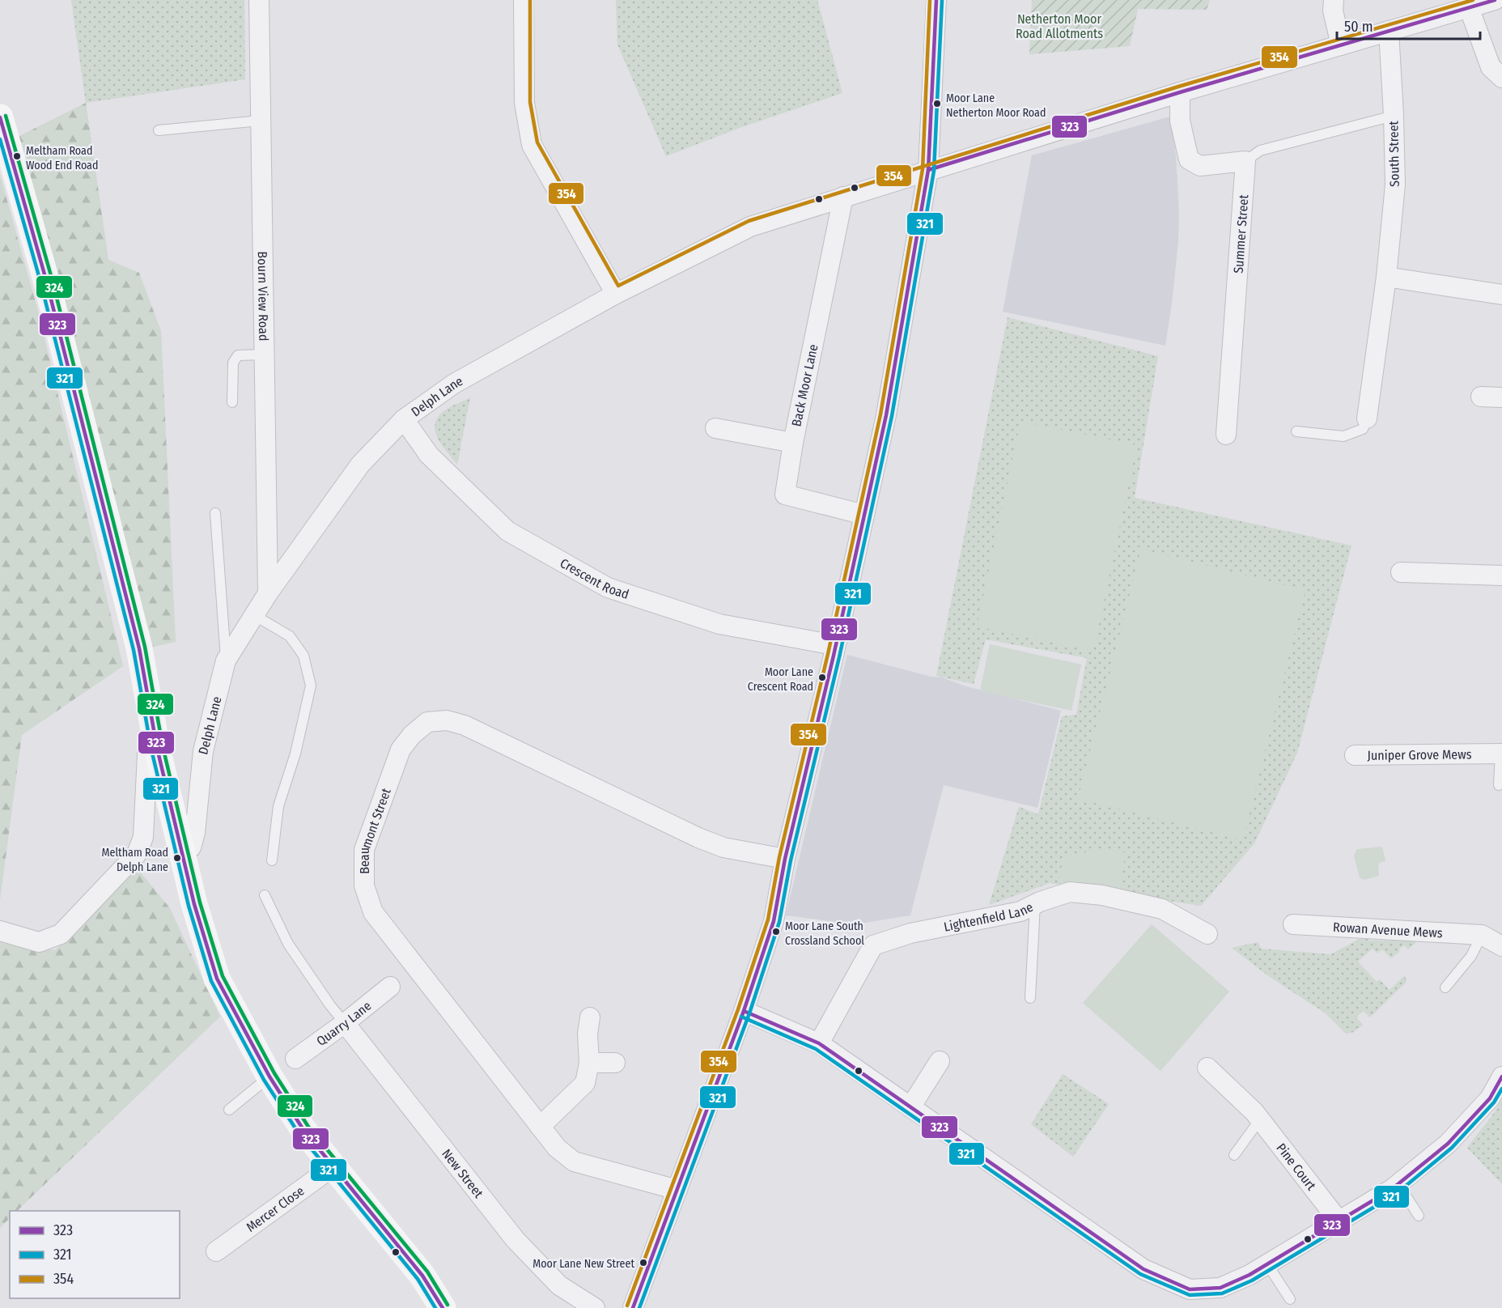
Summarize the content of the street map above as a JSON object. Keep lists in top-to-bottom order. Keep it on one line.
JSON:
{"streets":{"street":["South Street","Summer Street","Bourn View Road","Back Moor Lane","Delph Lane","Crescent Road","Juniper Grove Mews","Beaumont Street","Lightenfield Lane","Rowan Avenue Mews","Quarry Lane","Pine Court","New Street","Mercer Close"]},"crossings":[["South Street","Delph Lane"],["Bourn View Road","Delph Lane"],["Back Moor Lane","Delph Lane"],["Delph Lane","Crescent Road"],["Quarry Lane","New Street"]],"parks":["Netherton Moor Road Allotments"],"places":["Moor Lane Netherton Moor Road","Meltham Road Wood End Road","Moor Lane Crescent Road","Meltham Road Delph Lane","Moor Lane South Crossland School","Moor Lane New Street"],"lines":["transit line 323","transit line 321","transit line 354","transit line 324"],"legend":["323","321","354"],"scale_bar":"50 m"}
